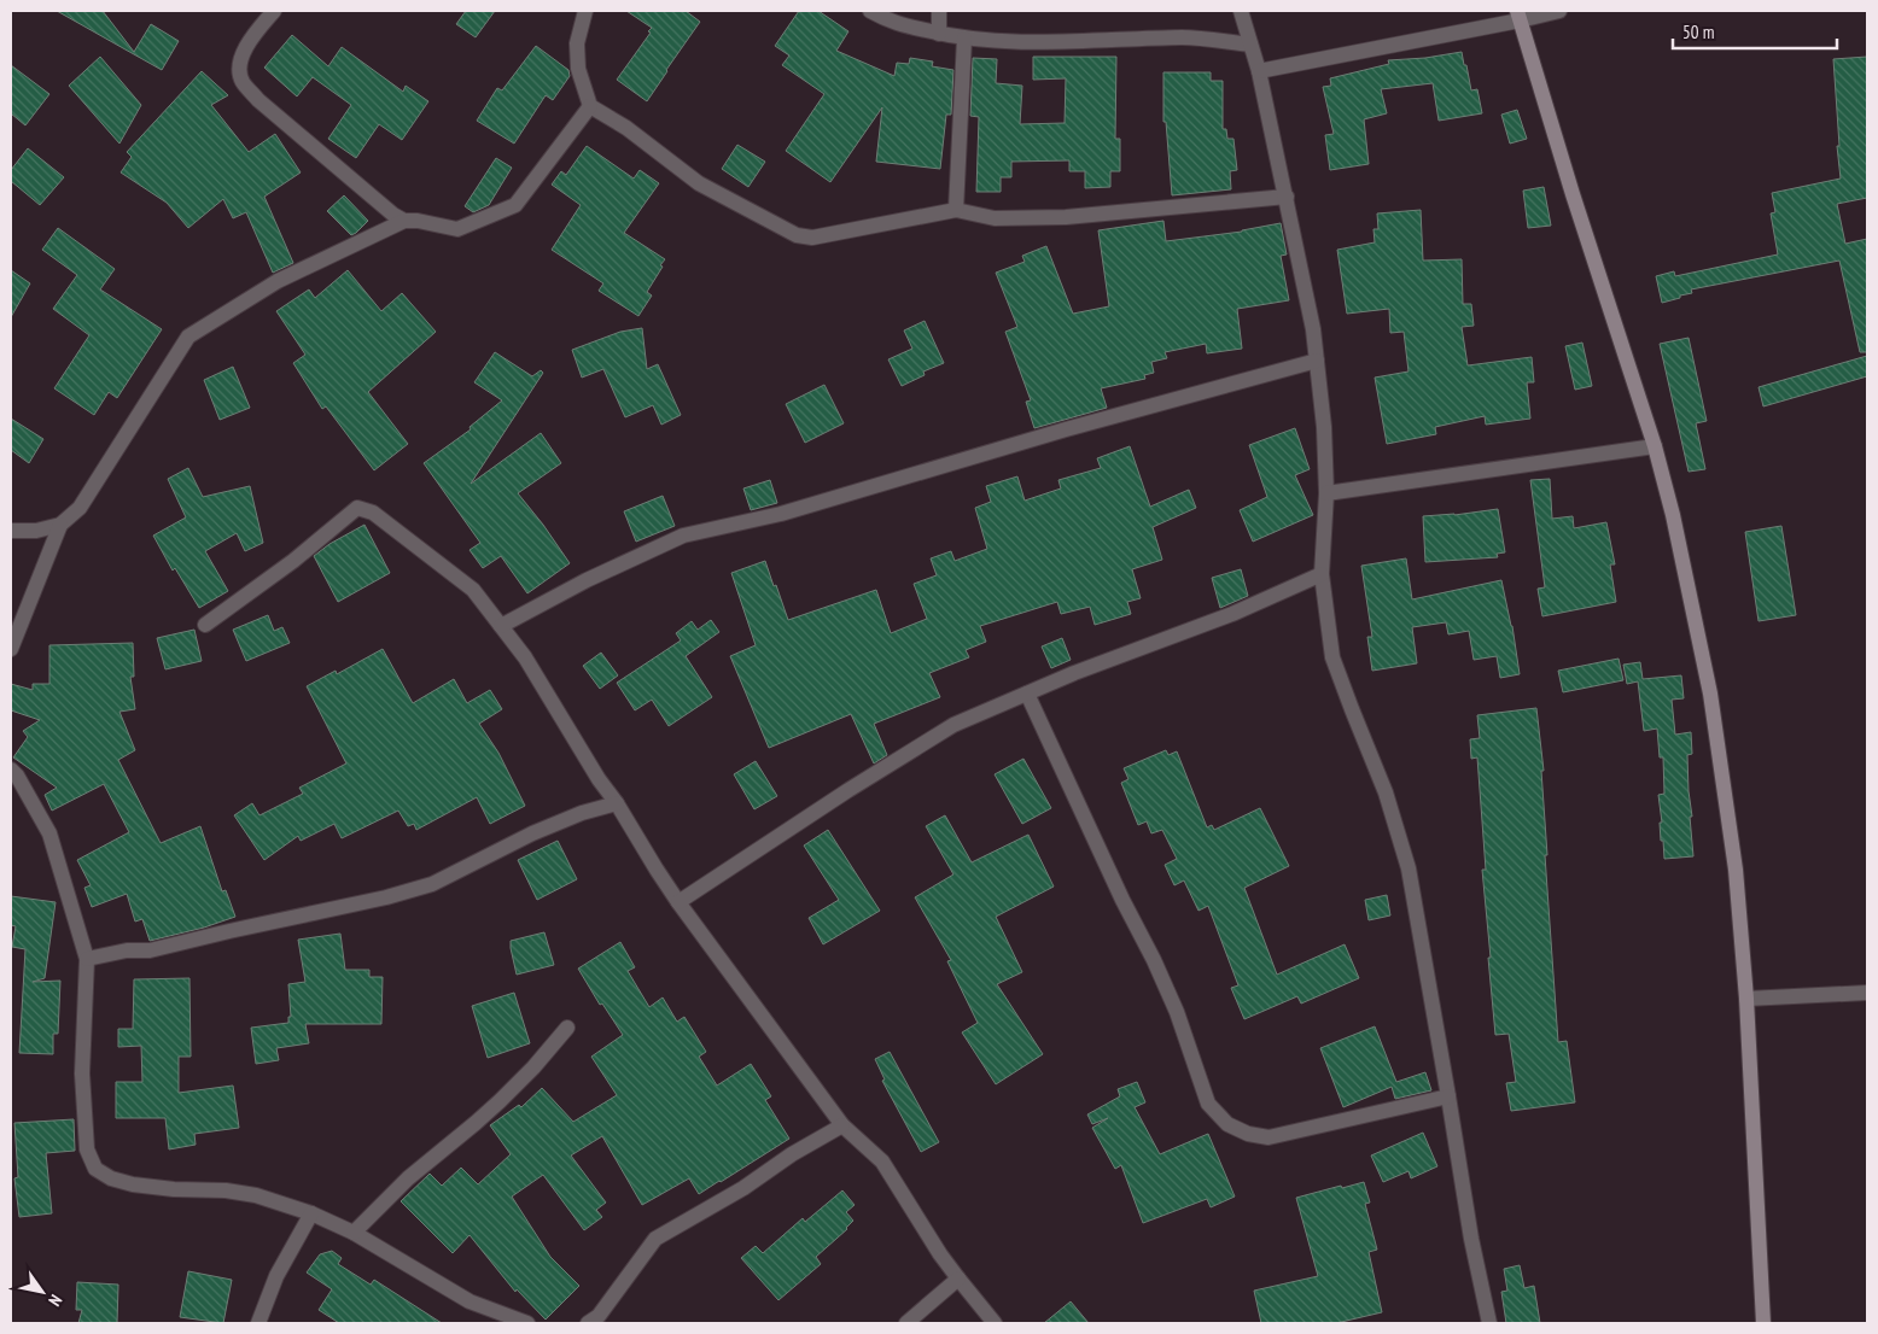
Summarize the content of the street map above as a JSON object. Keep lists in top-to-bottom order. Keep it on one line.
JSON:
{"scale_bar":"50 m","north":"bottom right"}
